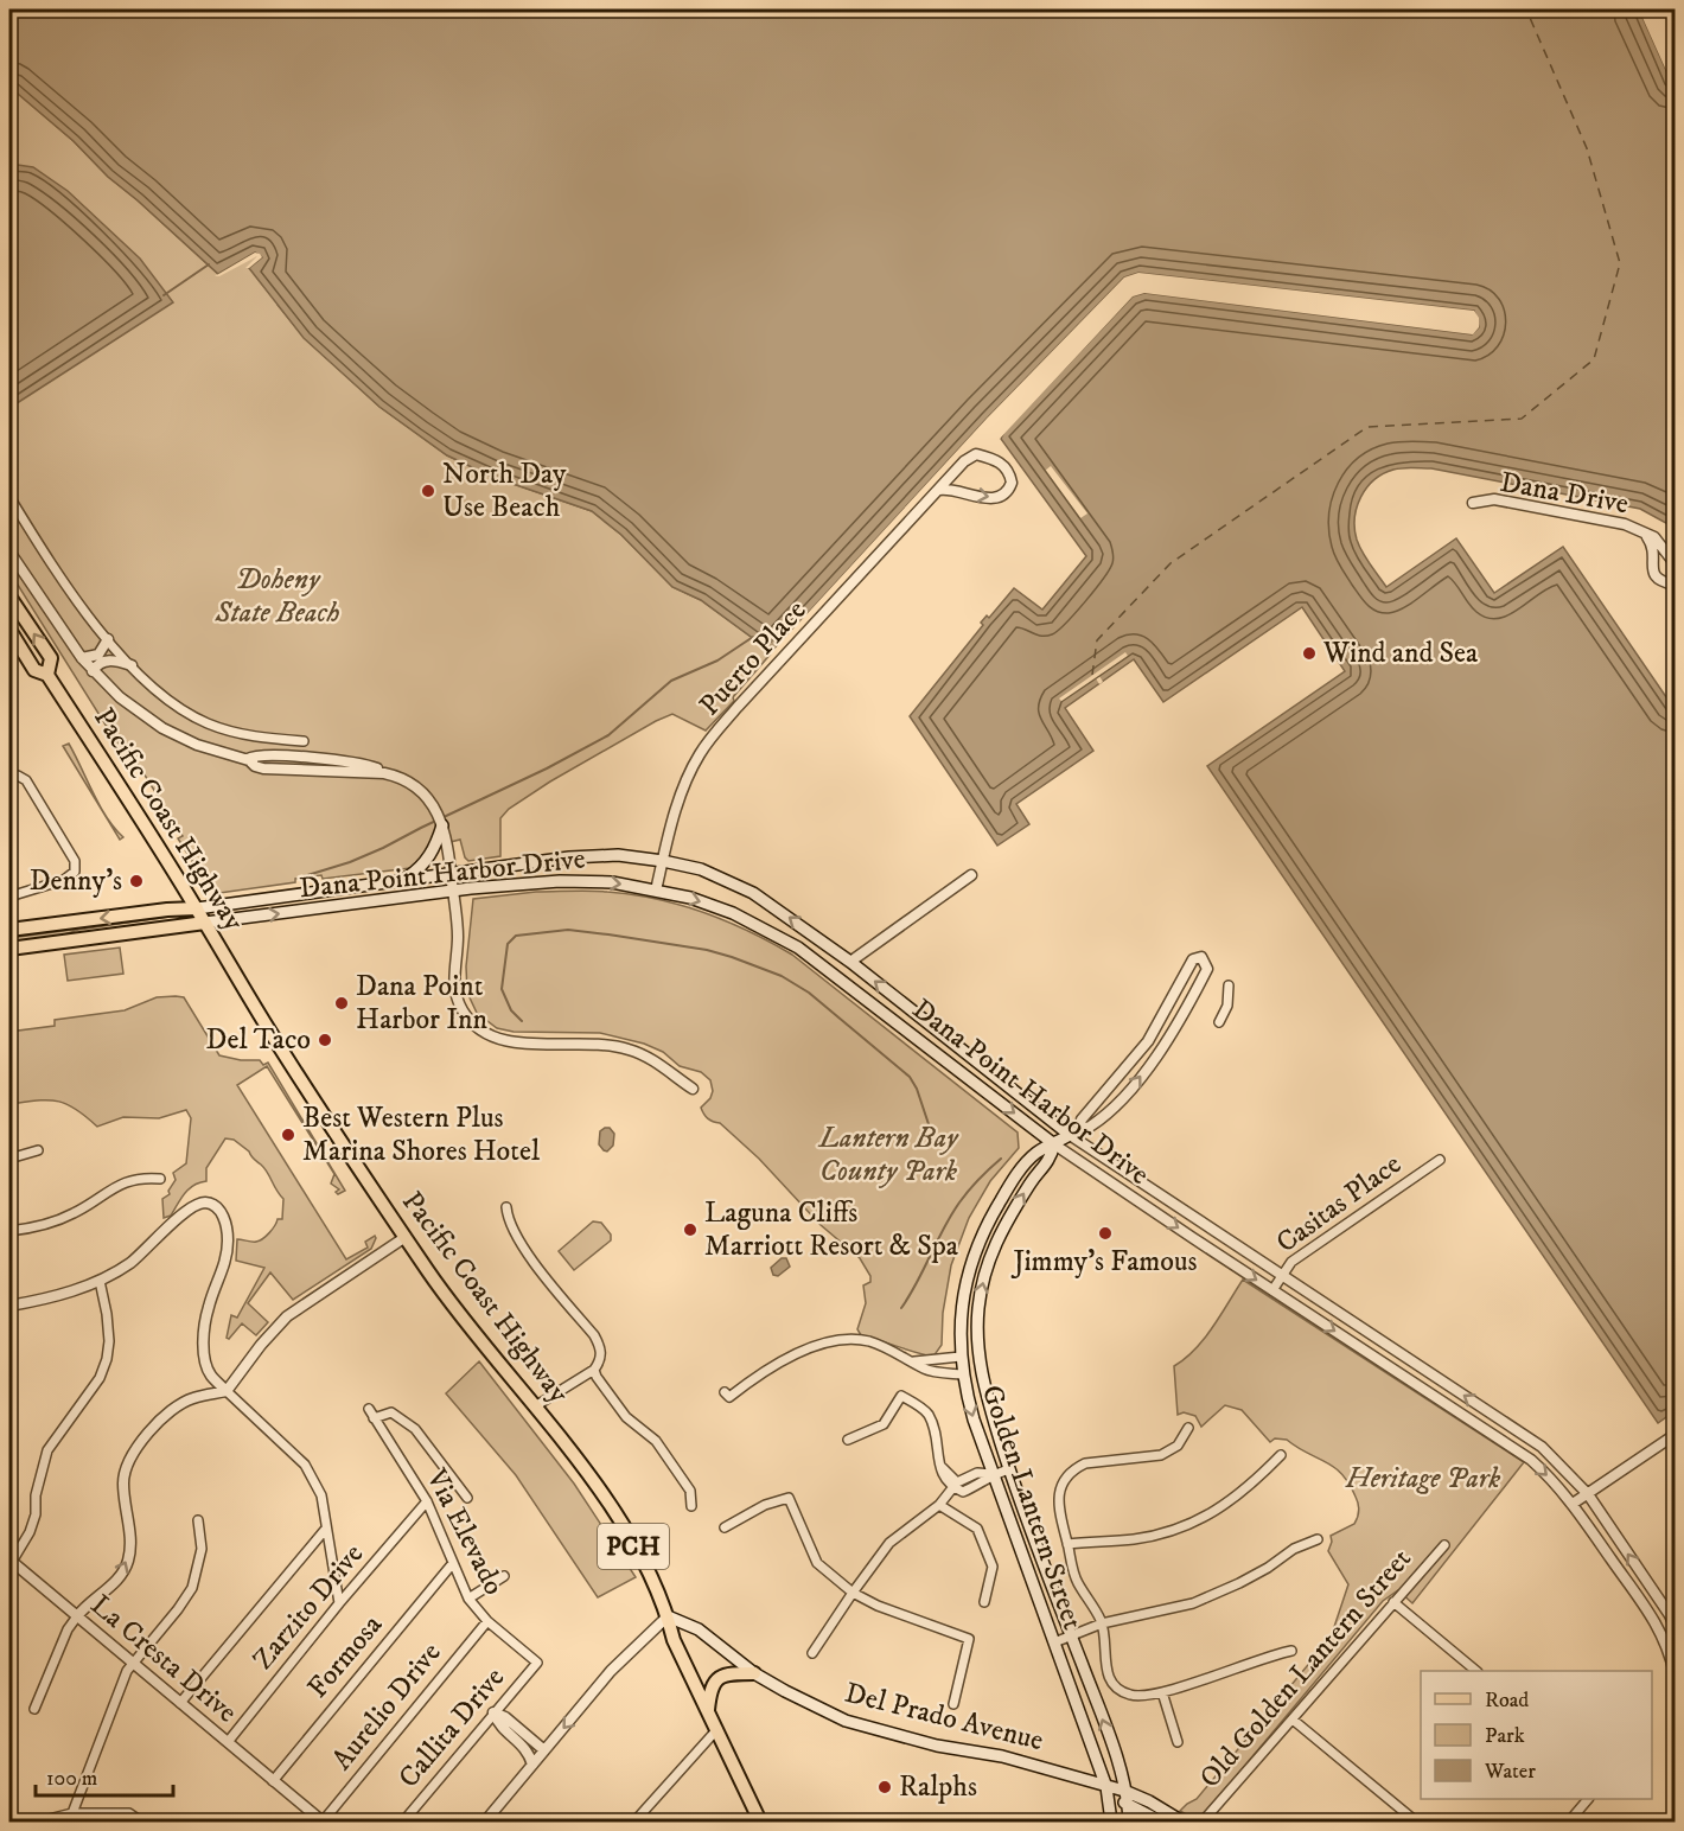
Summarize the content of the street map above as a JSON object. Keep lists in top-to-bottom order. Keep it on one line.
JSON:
{"streets":{"main road":["Pacific Coast Highway","Dana Point Harbor Drive","Golden Lantern Street","PCH","Del Prado Avenue"],"street":["Dana Drive","Puerto Place","Casitas Place","Via Elevado","Zarzito Drive","Formosa","La Cresta Drive","Old Golden Lantern Street","Aurelio Drive","Callita Drive"]},"crossings":[["Puerto Place","Dana Point Harbor Drive"],["Pacific Coast Highway","Dana Point Harbor Drive"],["Pacific Coast Highway","Del Prado Avenue"],["Dana Point Harbor Drive","Casitas Place"],["Dana Point Harbor Drive","Golden Lantern Street"],["Golden Lantern Street","Del Prado Avenue"],["Via Elevado","Zarzito Drive"],["Via Elevado","Formosa"],["Via Elevado","Aurelio Drive"],["Via Elevado","Callita Drive"],["Zarzito Drive","La Cresta Drive"],["Formosa","La Cresta Drive"],["La Cresta Drive","Aurelio Drive"]],"parks":["Doheny State Beach","Lantern Bay County Park","Heritage Park"],"places":["North Day Use Beach","Wind and Sea","Denny's","Dana Point Harbor Inn","Del Taco","Best Western Plus Marina Shores Hotel","Laguna Cliffs Marriott Resort & Spa","Jimmy's Famous","Ralphs"],"legend":["Road","Park","Water"],"scale_bar":"100 m"}
